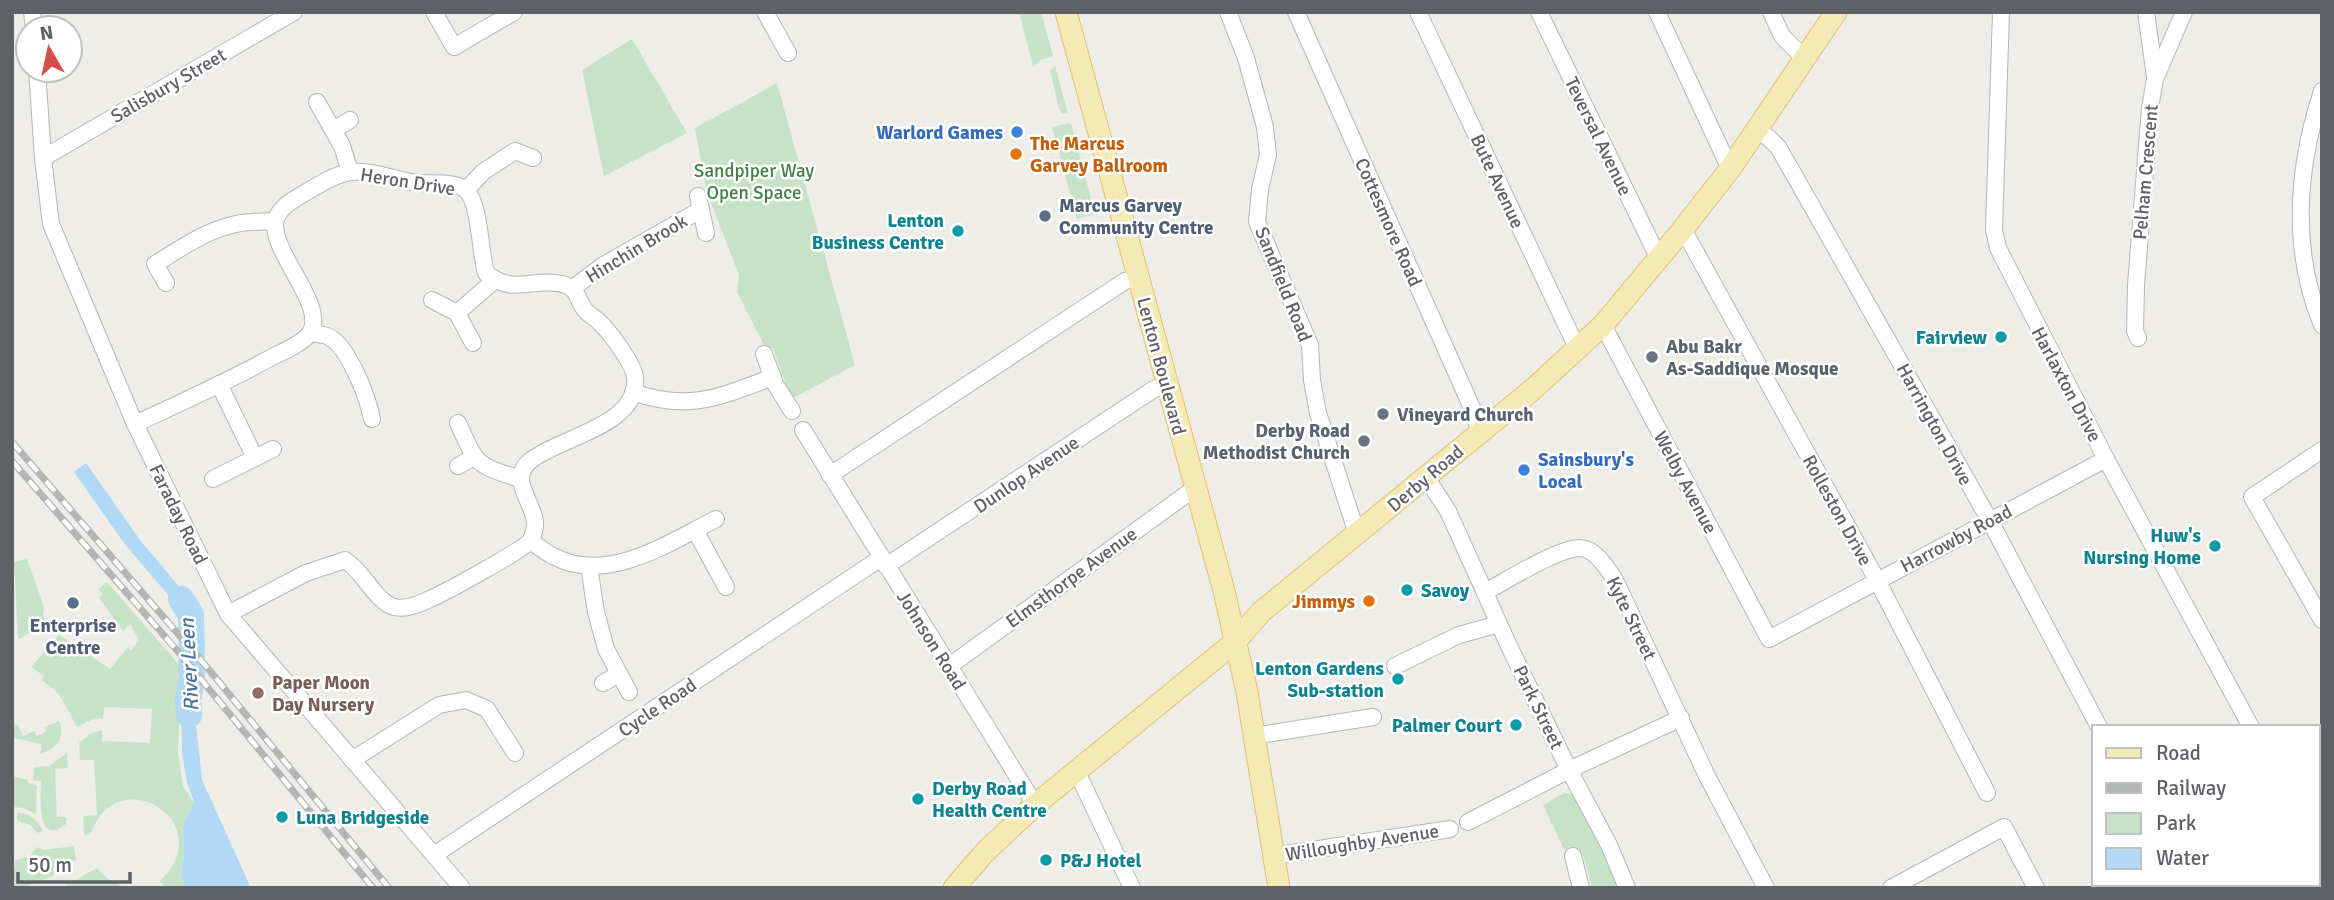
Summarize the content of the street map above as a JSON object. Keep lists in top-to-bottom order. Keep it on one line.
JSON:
{"streets":{"main road":["Lenton Boulevard","Derby Road"],"street":["Salisbury Street","Teversal Avenue","Pelham Crescent","Heron Drive","Bute Avenue","Cottesmore Road","Hinchin Brook","Sandfield Road","Harlaxton Drive","Harrington Drive","Dunlop Avenue","Welby Avenue","Rolleston Drive","Faraday Road","Harrowby Road","Elmsthorpe Avenue","Kyte Street","Johnson Road","Cycle Road","Park Street","Willoughby Avenue"]},"crossings":[["Salisbury Street","Faraday Road"],["Teversal Avenue","Derby Road"],["Bute Avenue","Derby Road"],["Cottesmore Road","Derby Road"],["Sandfield Road","Derby Road"],["Lenton Boulevard","Dunlop Avenue"],["Lenton Boulevard","Derby Road"],["Lenton Boulevard","Elmsthorpe Avenue"],["Lenton Boulevard","Willoughby Avenue"],["Harlaxton Drive","Harrowby Road"],["Harrington Drive","Derby Road"],["Harrington Drive","Harrowby Road"],["Dunlop Avenue","Johnson Road"],["Dunlop Avenue","Cycle Road"],["Derby Road","Welby Avenue"],["Derby Road","Rolleston Drive"],["Derby Road","Johnson Road"],["Derby Road","Park Street"],["Welby Avenue","Harrowby Road"],["Rolleston Drive","Harrowby Road"],["Faraday Road","Cycle Road"],["Elmsthorpe Avenue","Johnson Road"],["Kyte Street","Park Street"],["Johnson Road","Cycle Road"]],"water":["River Leen"],"parks":["Sandpiper Way Open Space"],"places":["Warlord Games","The Marcus Garvey Ballroom","Marcus Garvey Community Centre","Lenton Business Centre","Fairview","Abu Bakr As-Saddique Mosque","Vineyard Church","Derby Road Methodist Church","Sainsbury's Local","Huw's Nursing Home","Savoy","Jimmys","Enterprise Centre","Lenton Gardens Sub-station","Paper Moon Day Nursery","Palmer Court","Derby Road Health Centre","Luna Bridgeside","P&J Hotel"],"legend":["Road","Railway","Park","Water"],"scale_bar":"50 m","north":"top"}
